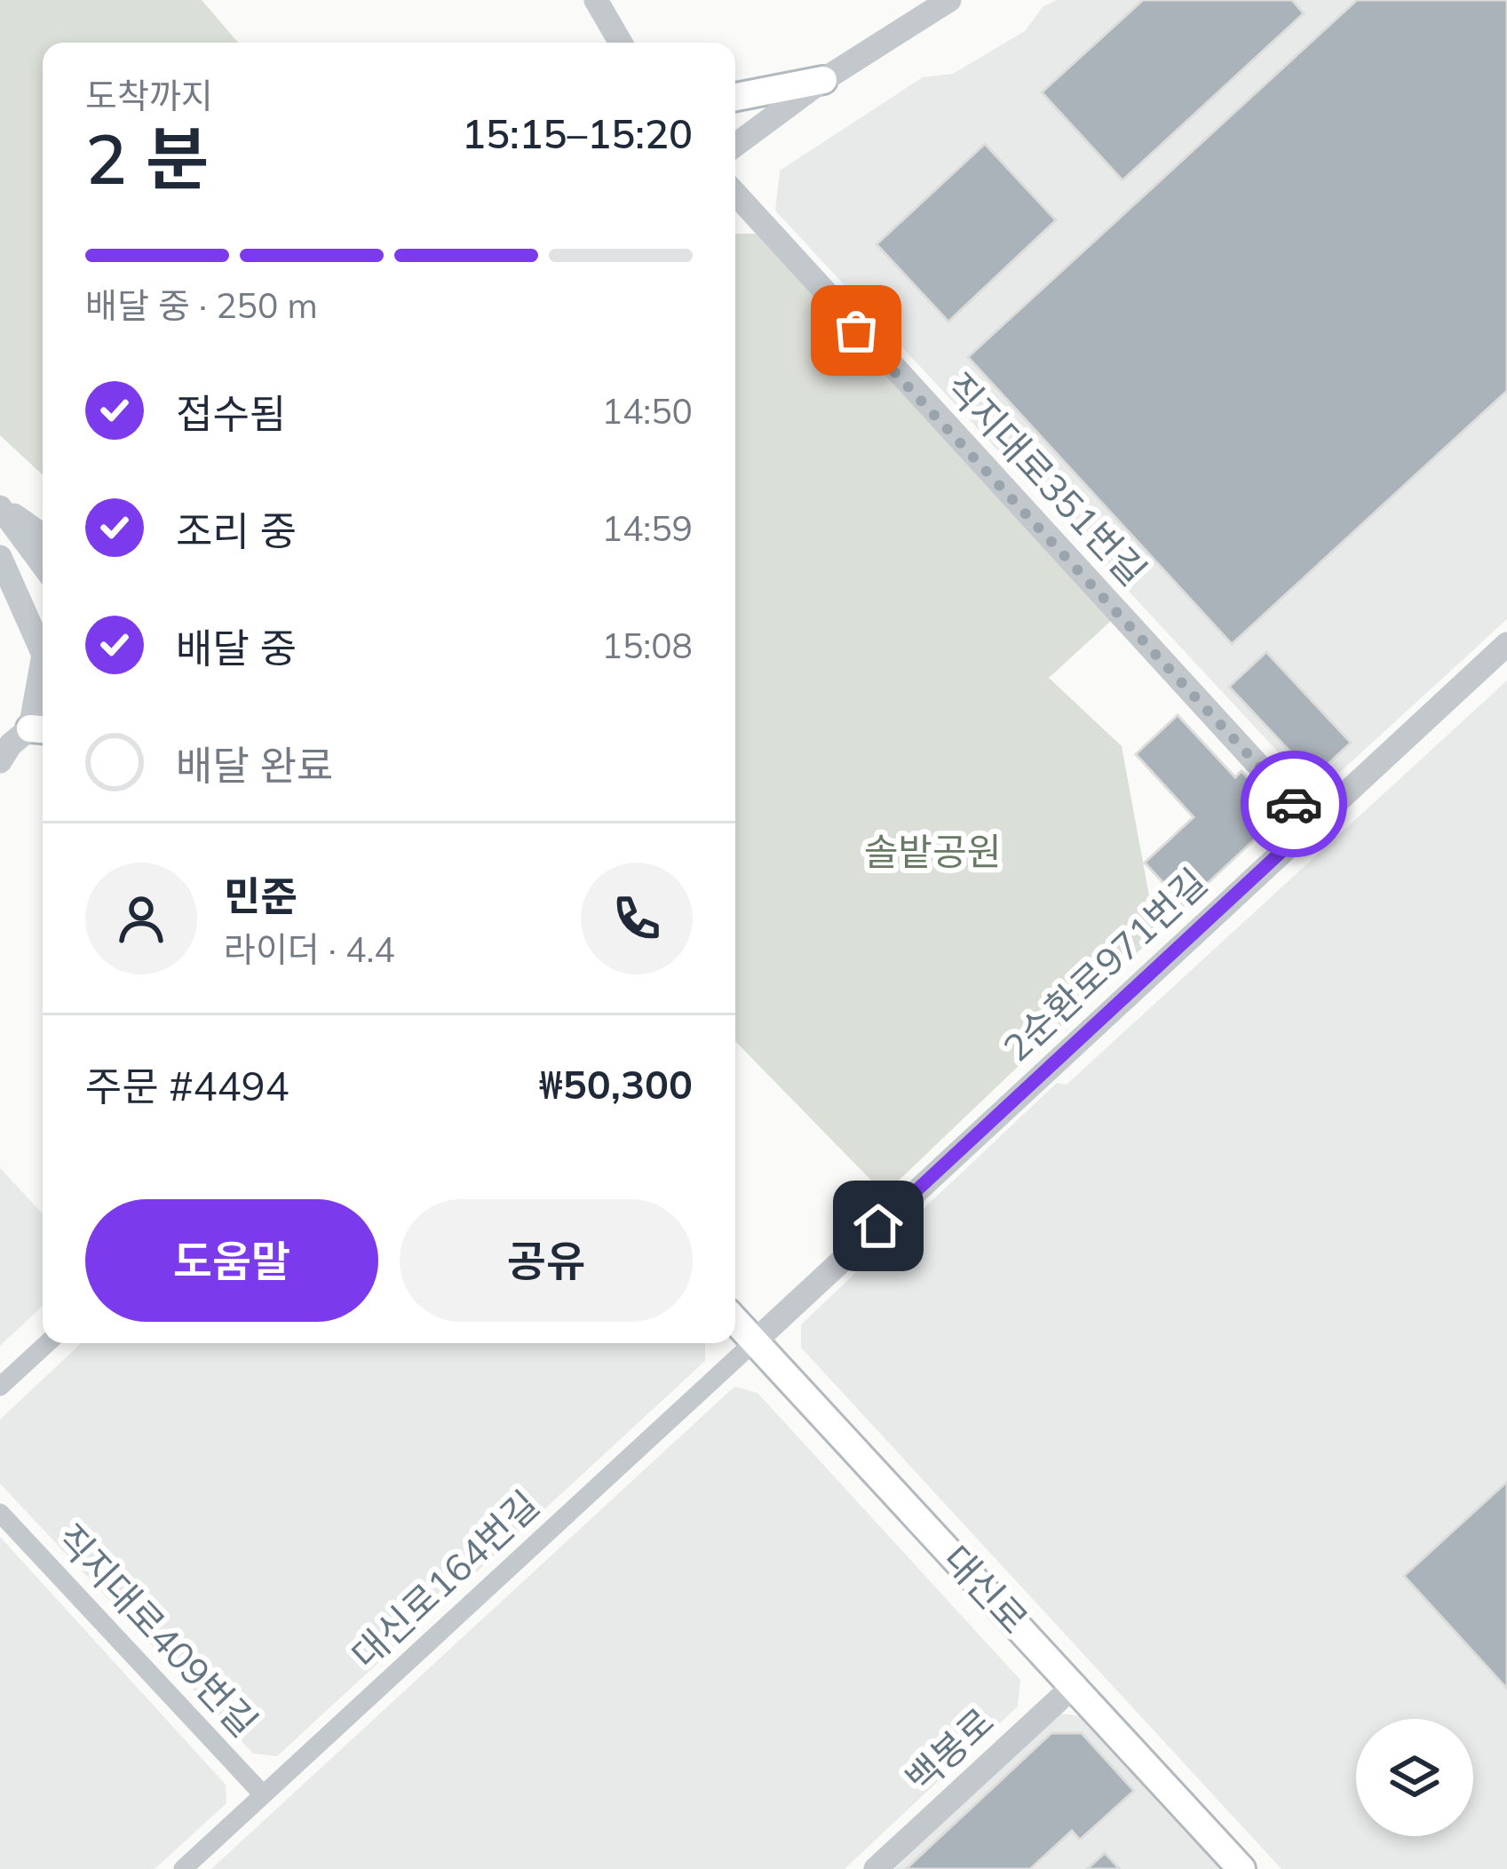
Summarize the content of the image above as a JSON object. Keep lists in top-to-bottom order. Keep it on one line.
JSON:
{"streets":{"main road":["대신로"],"street":["직지대로351번길","2순환로971번길","대신로164번길","직지대로409번길","백봉로"]},"crossings":[["직지대로351번길","2순환로971번길"],["2순환로971번길","대신로164번길"],["2순환로971번길","대신로"],["대신로164번길","대신로"],["대신로164번길","직지대로409번길"],["대신로","백봉로"]],"parks":["솔밭공원"],"page":{"heading":["2 분","도착까지","15:15–15:20"],"panel":["민준","라이더 · 4.4","주문 #4494","₩50,300"],"bar":"배달 중 · 250 m","list":[["접수됨","14:50"],["조리 중","14:59"],["배달 중","15:08"],"배달 완료"],"buttons":["도움말","공유"]}}
